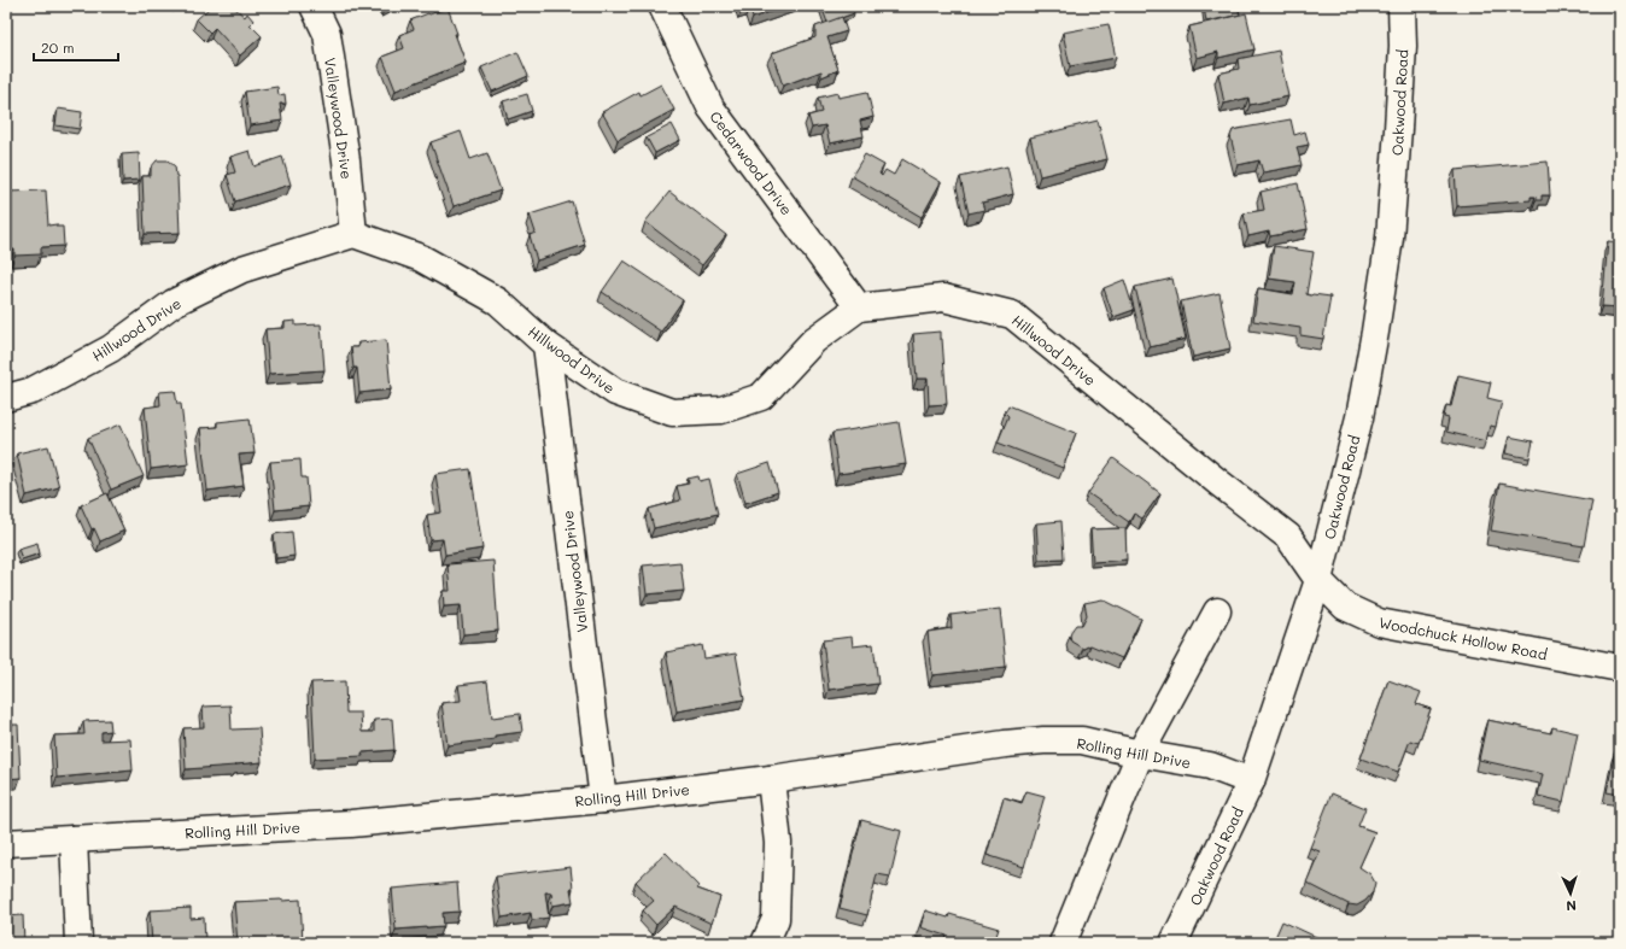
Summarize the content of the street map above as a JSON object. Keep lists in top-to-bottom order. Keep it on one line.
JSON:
{"streets":{"street":["Oakwood Road","Valleywood Drive","Cedarwood Drive","Hillwood Drive","Woodchuck Hollow Road","Rolling Hill Drive"]},"crossings":[["Oakwood Road","Hillwood Drive"],["Oakwood Road","Woodchuck Hollow Road"],["Oakwood Road","Rolling Hill Drive"],["Valleywood Drive","Hillwood Drive"],["Valleywood Drive","Rolling Hill Drive"],["Cedarwood Drive","Hillwood Drive"],["Hillwood Drive","Woodchuck Hollow Road"]],"scale_bar":"20 m","north":"bottom"}
